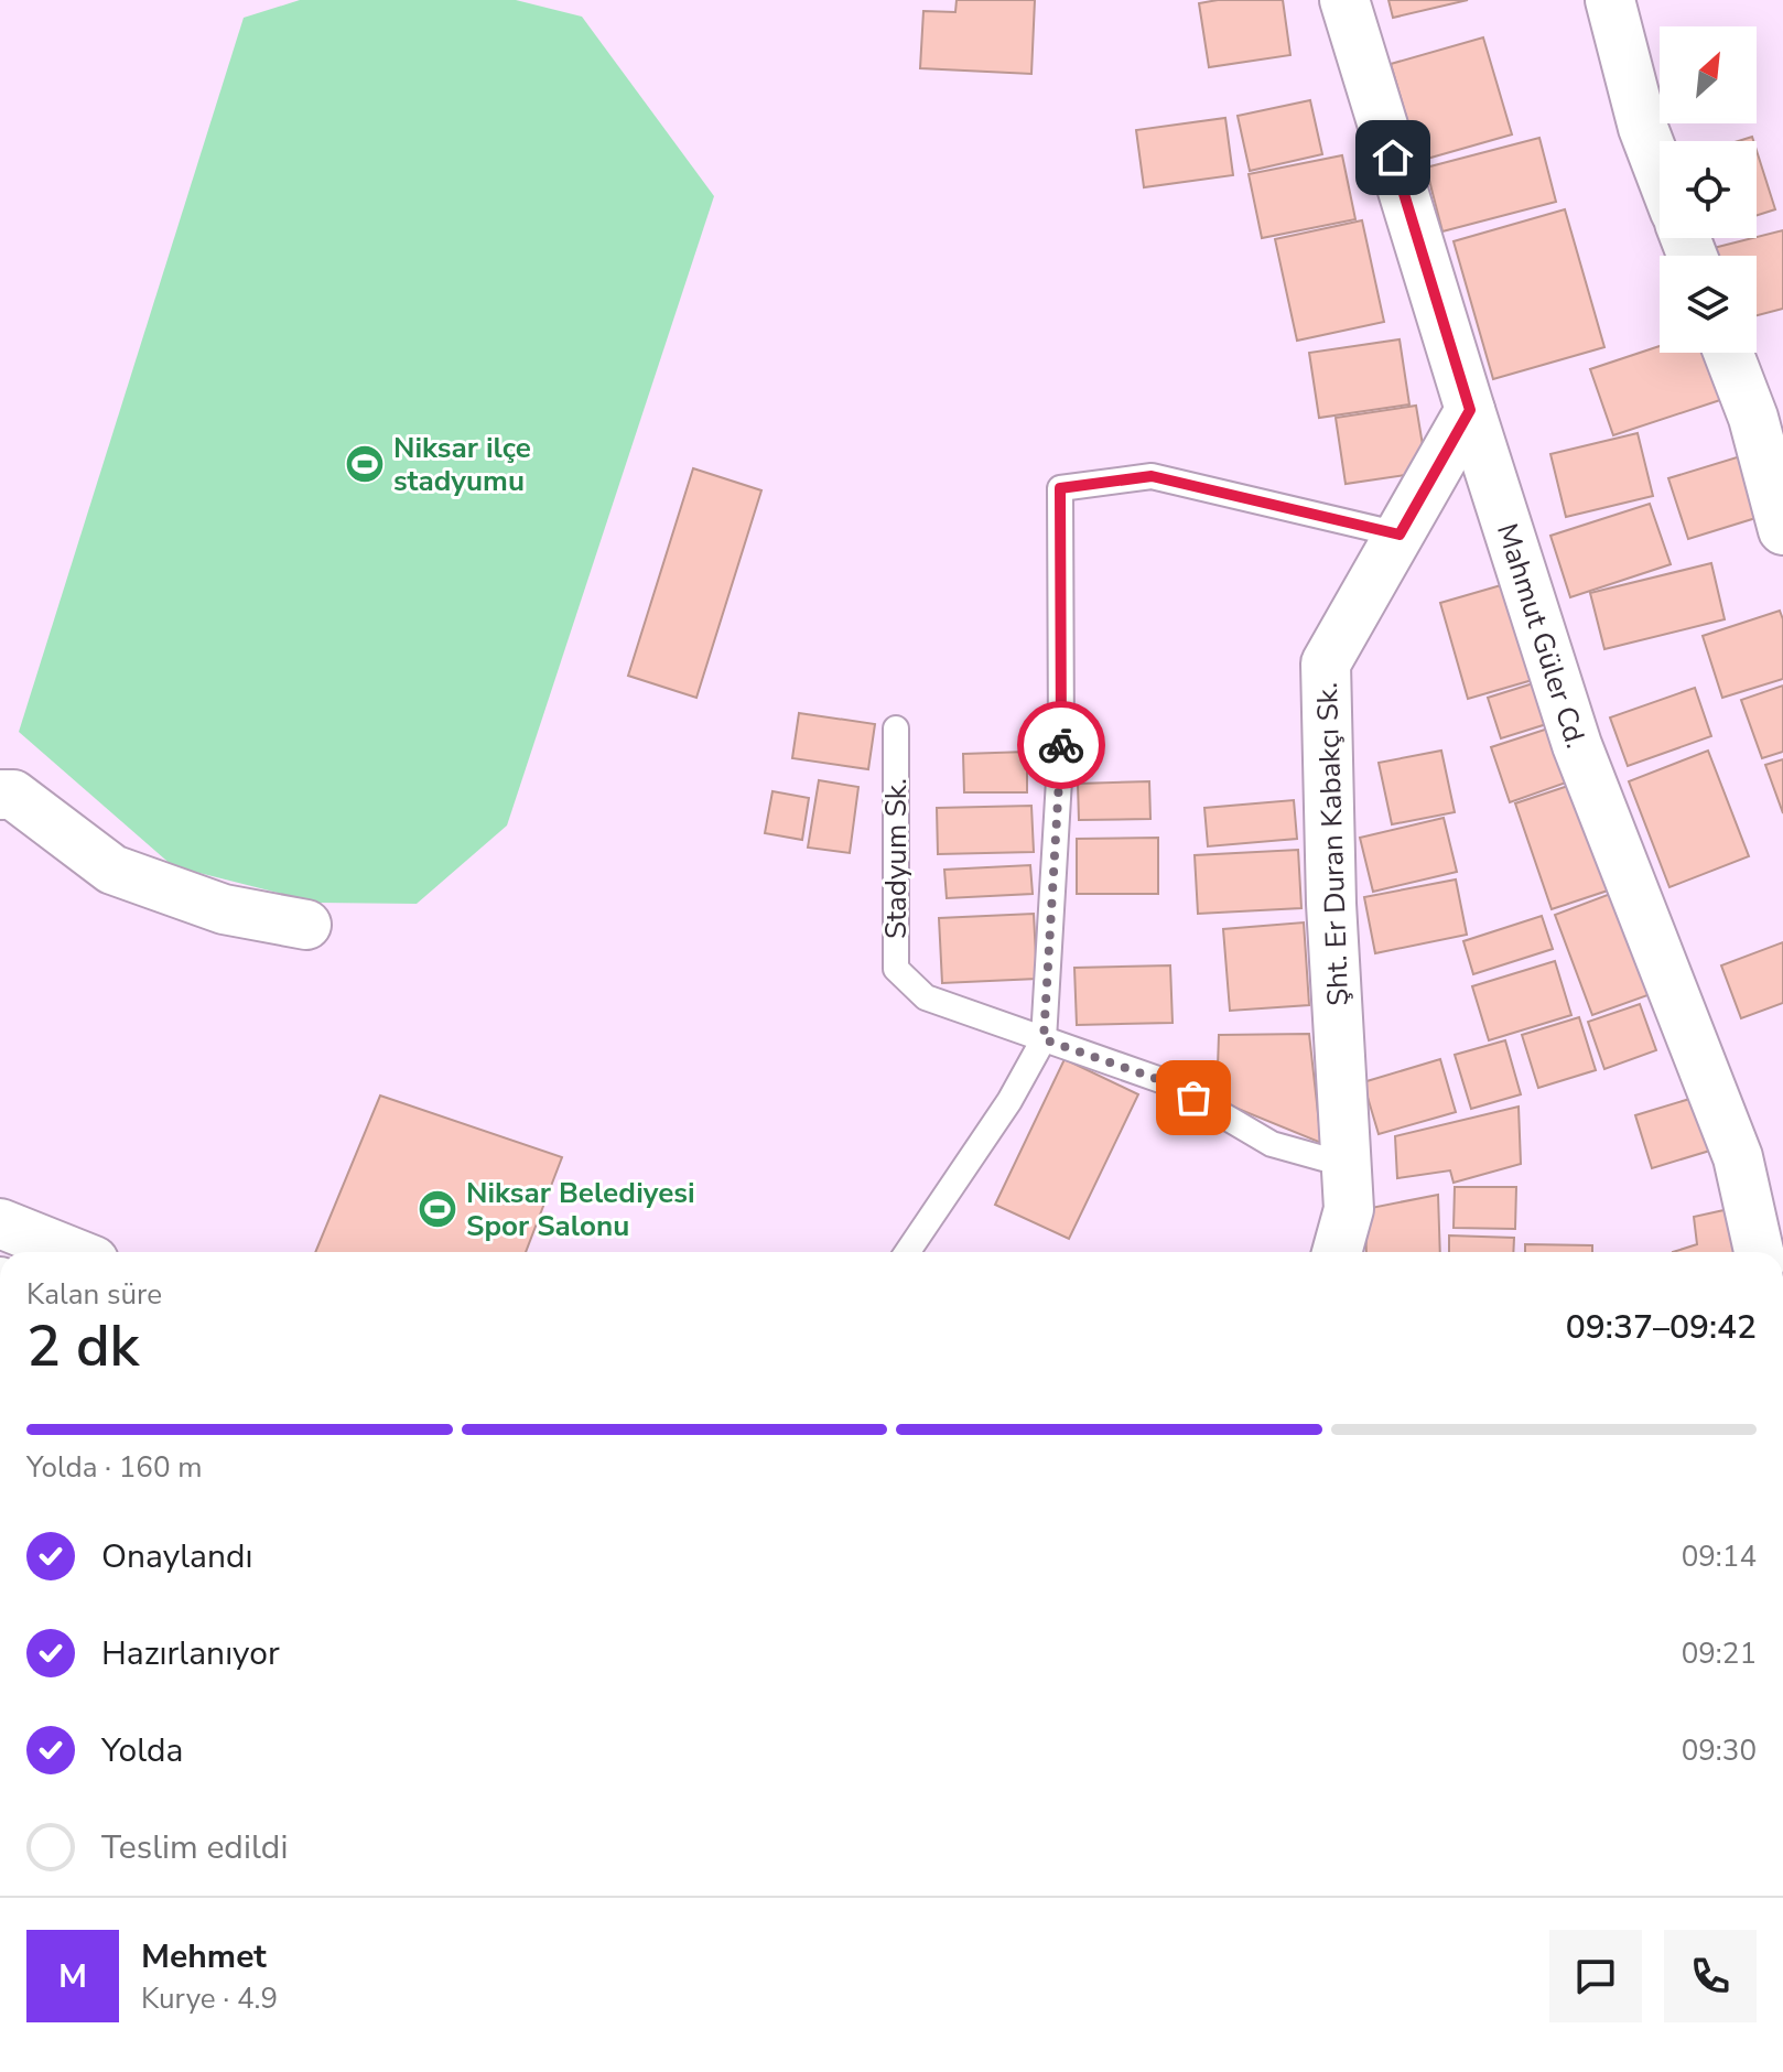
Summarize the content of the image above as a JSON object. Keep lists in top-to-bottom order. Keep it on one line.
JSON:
{"streets":{"street":["Mahmut Güler Cd.","Şht. Er Duran Kabakçı Sk."],"lane":["Stadyum Sk."]},"crossings":[["Mahmut Güler Cd.","Şht. Er Duran Kabakçı Sk."],["Şht. Er Duran Kabakçı Sk.","Stadyum Sk."]],"places":{"sports":["Niksar ilçe stadyumu","Niksar Belediyesi Spor Salonu"]},"north":"top right","page":{"heading":["2 dk","Kalan süre","09:37–09:42"],"panel":["Mehmet","Kurye · 4.9"],"bar":"Yolda · 160 m","list":[["Onaylandı","09:14"],["Hazırlanıyor","09:21"],["Yolda","09:30"],"Teslim edildi"],"round":"M"}}
